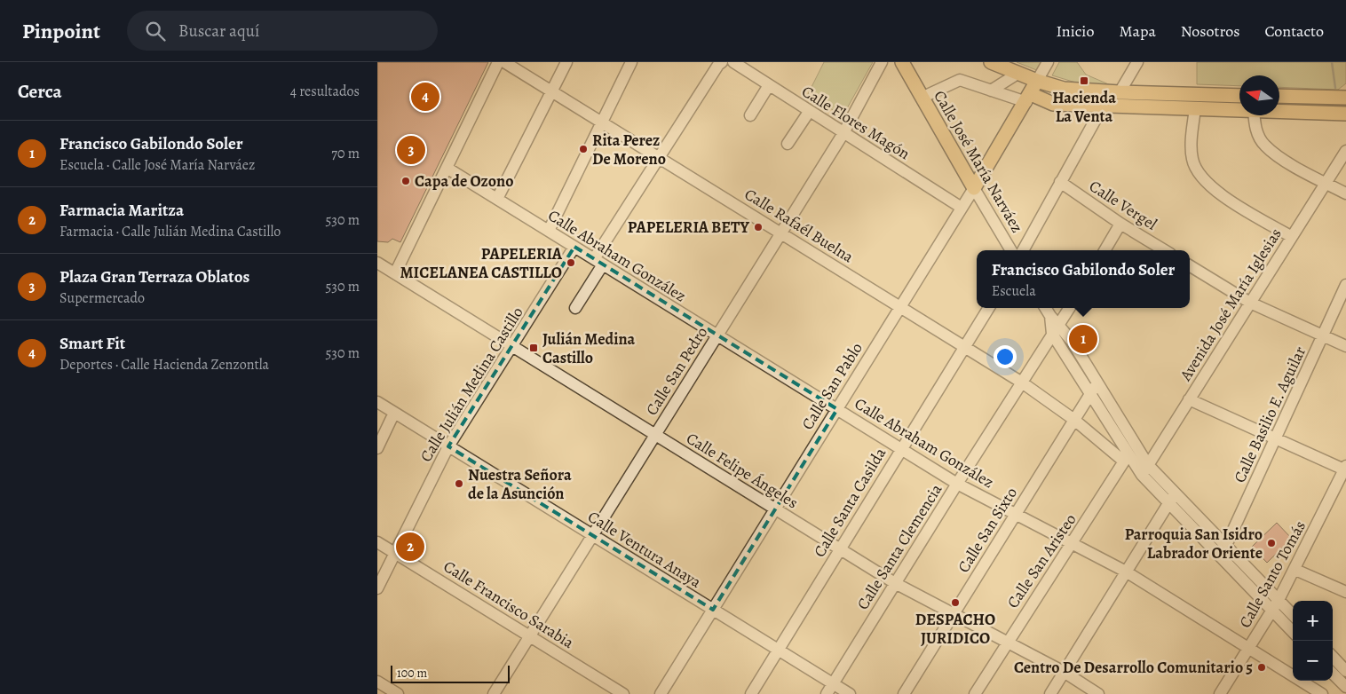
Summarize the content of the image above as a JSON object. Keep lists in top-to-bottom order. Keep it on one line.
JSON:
{"streets":{"main road":["Calle José María Narváez","Calle San Pablo"],"street":["Calle Flores Magón","Calle Vergel","Calle Rafaél Buelna","Calle Abraham González","Avenida José María Iglesias","Calle San Pedro","Calle Julián Medina Castillo","Calle Basilio E. Aguilar","Calle Felipe Ángeles","Calle Santa Casilda","Calle San Sixto","Calle Santa Clemencia","Calle Ventura Anaya","Calle San Aristeo","Calle Santo Tomás","Calle Francisco Sarabia"]},"crossings":[["Calle Flores Magón","Calle San Pedro"],["Calle Flores Magón","Calle San Pablo"],["Calle José María Narváez","Calle San Pablo"],["Calle Rafaél Buelna","Calle San Pedro"],["Calle Rafaél Buelna","Calle San Pablo"],["Calle Rafaél Buelna","Calle Santa Casilda"],["Calle Rafaél Buelna","Calle San Sixto"],["Calle Rafaél Buelna","Calle Santa Clemencia"],["Calle Rafaél Buelna","Calle San Aristeo"],["Calle Abraham González","Calle San Pedro"],["Calle Abraham González","Calle Julián Medina Castillo"],["Calle Abraham González","Calle San Pablo"],["Calle Abraham González","Calle Santa Casilda"],["Calle Abraham González","Calle San Sixto"],["Calle Abraham González","Calle Santa Clemencia"],["Calle Abraham González","Calle San Aristeo"],["Calle Abraham González","Calle Santo Tomás"],["Calle San Pedro","Calle Felipe Ángeles"],["Calle San Pedro","Calle Ventura Anaya"],["Calle San Pedro","Calle Francisco Sarabia"],["Calle Julián Medina Castillo","Calle Felipe Ángeles"],["Calle Julián Medina Castillo","Calle Ventura Anaya"],["Calle Julián Medina Castillo","Calle Francisco Sarabia"],["Calle San Pablo","Calle Felipe Ángeles"],["Calle San Pablo","Calle Ventura Anaya"],["Calle Felipe Ángeles","Calle Santa Casilda"],["Calle Felipe Ángeles","Calle San Sixto"],["Calle Felipe Ángeles","Calle Santa Clemencia"],["Calle Felipe Ángeles","Calle San Aristeo"],["Calle Santa Casilda","Calle Ventura Anaya"],["Calle Santa Clemencia","Calle Ventura Anaya"]],"places":{"transit":["Hacienda La Venta","Julián Medina Castillo"],"other":["Rita Perez De Moreno","Capa de Ozono","PAPELERIA BETY","PAPELERIA MICELANEA CASTILLO","Nuestra Señora de la Asunción","Parroquia San Isidro Labrador Oriente","DESPACHO JURIDICO","Centro De Desarrollo Comunitario 5"]},"scale_bar":"100 m","north":"left","page":{"header":"Pinpoint","search":"Buscar aquí","nav":["Inicio","Mapa","Nosotros","Contacto"],"heading":["Cerca","4 resultados"],"pins":["4","3","1","2"],"list":[{"mark":"1","name":"Francisco Gabilondo Soler","note":"Escuela · Calle José María Narváez","value":"70 m"},{"mark":"2","name":"Farmacia Maritza","note":"Farmacia · Calle Julián Medina Castillo","value":"530 m"},{"mark":"3","name":"Plaza Gran Terraza Oblatos","note":"Supermercado","value":"530 m"},{"mark":"4","name":"Smart Fit","note":"Deportes · Calle Hacienda Zenzontla","value":"530 m"}],"popup":["Francisco Gabilondo Soler","Escuela"],"map_buttons":["+","−"],"scale":"100 m"}}
